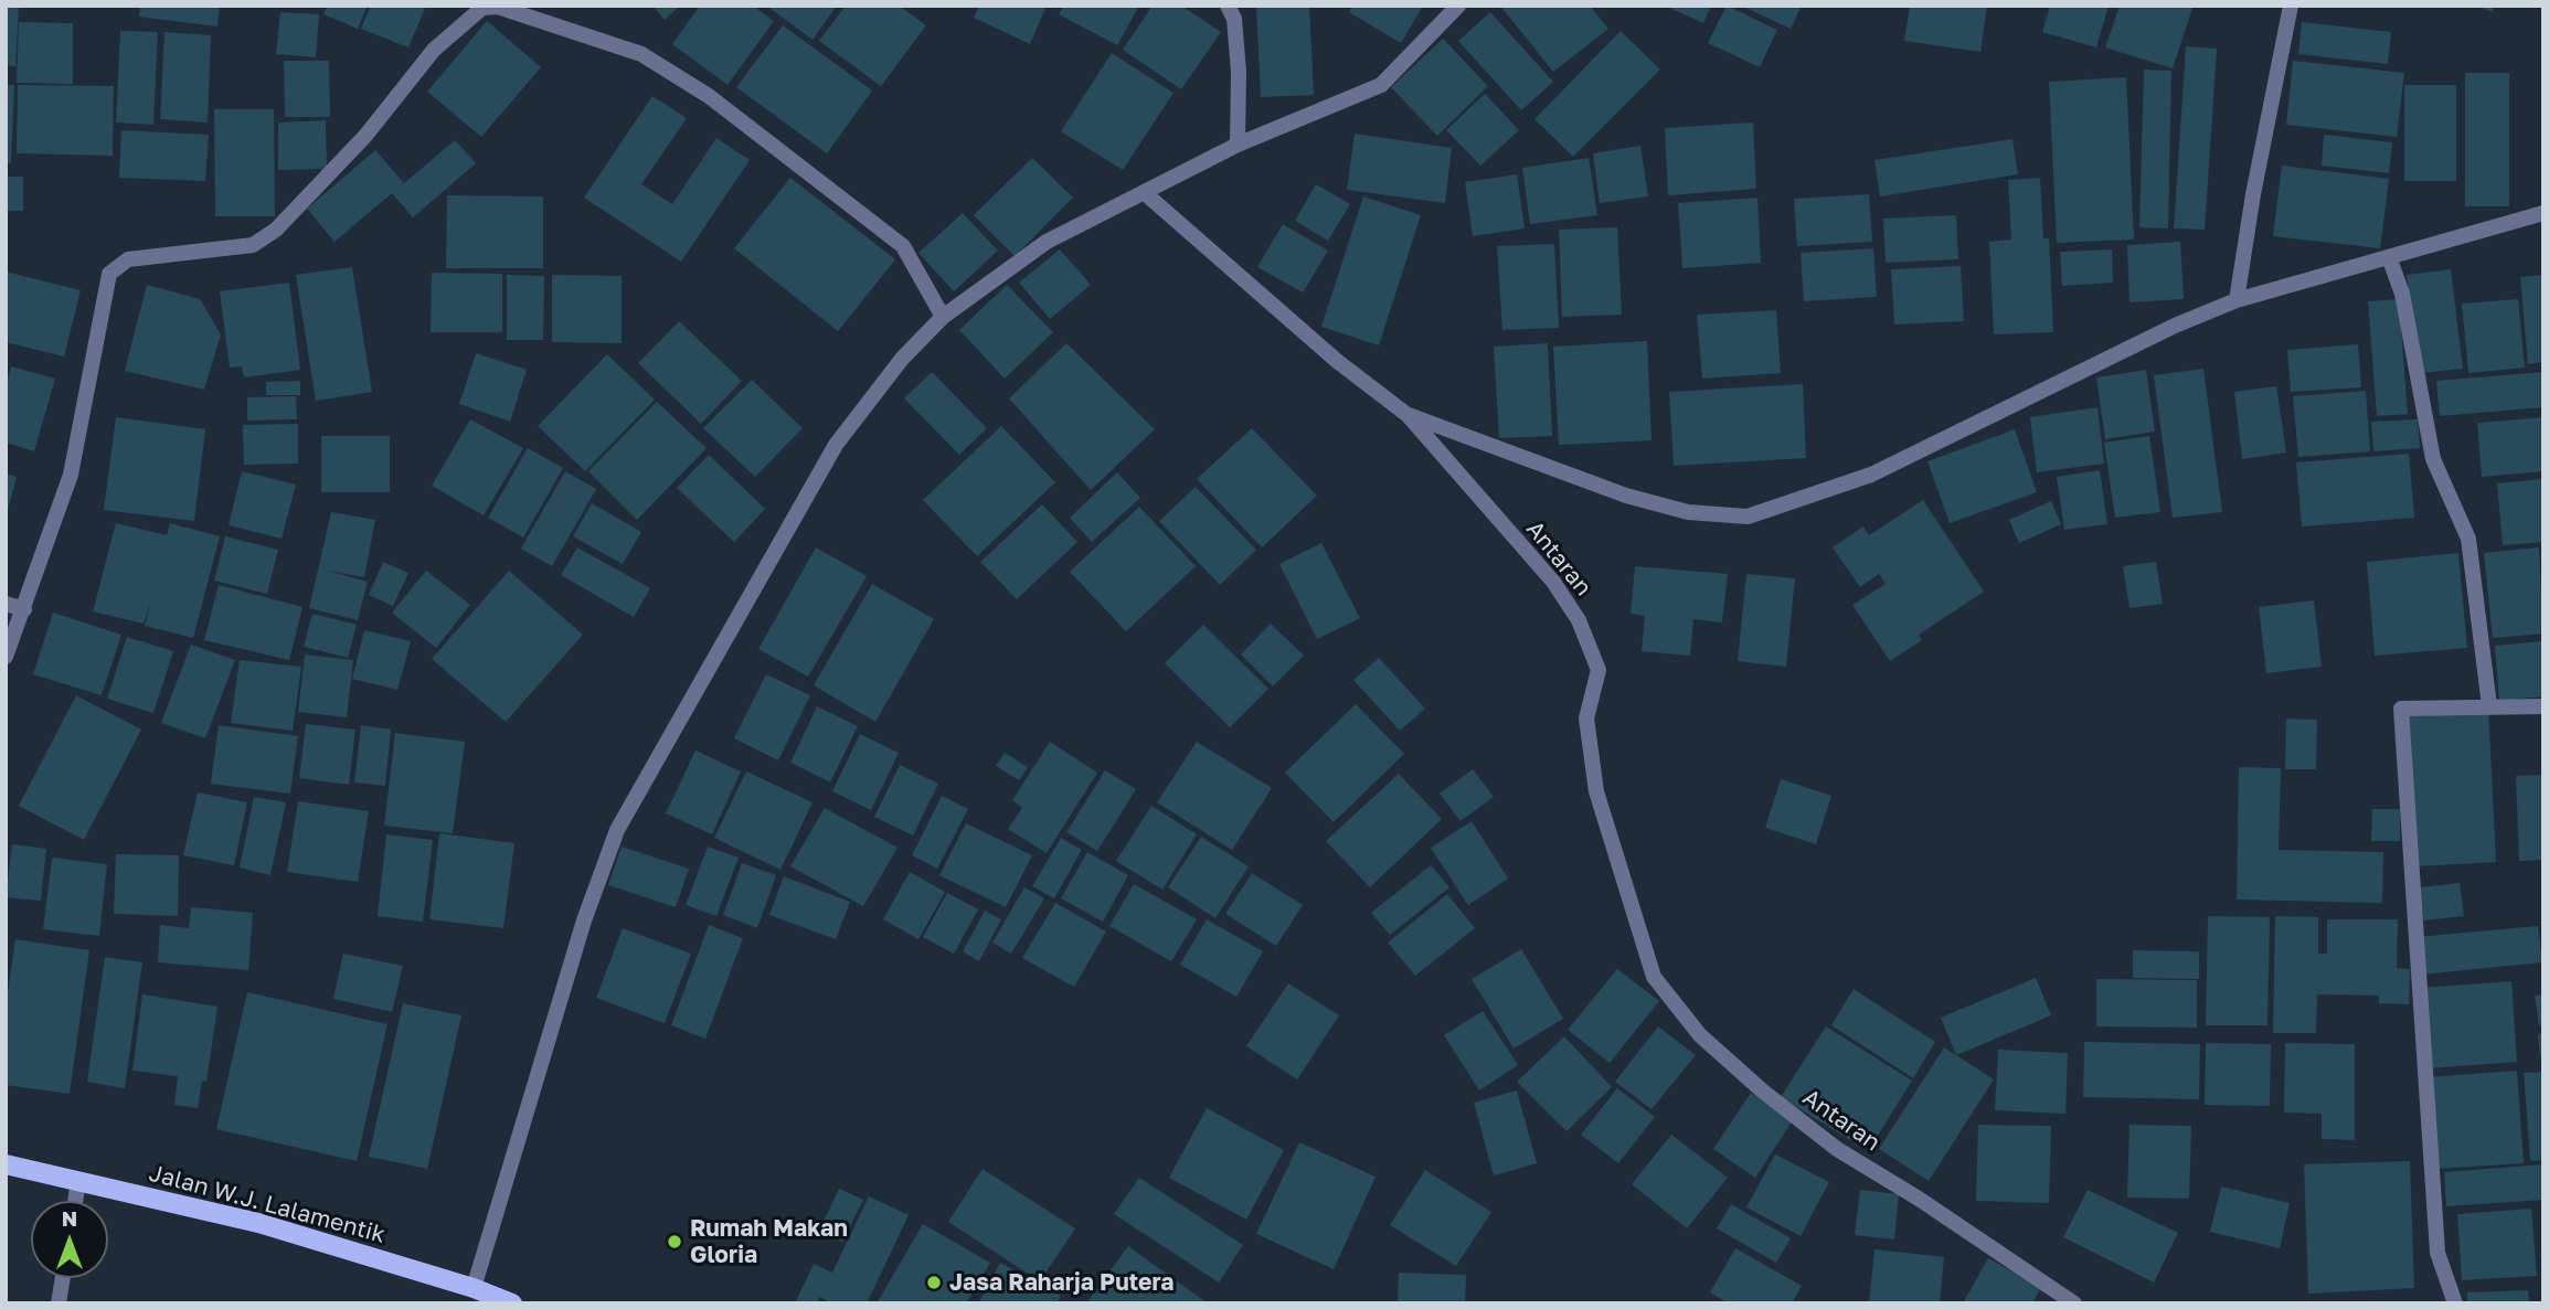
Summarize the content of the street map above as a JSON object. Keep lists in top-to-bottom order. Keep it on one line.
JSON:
{"streets":{"main road":["Jalan W.J. Lalamentik"],"street":["Antaran"]},"places":["Rumah Makan Gloria","Jasa Raharja Putera"],"north":"top"}
